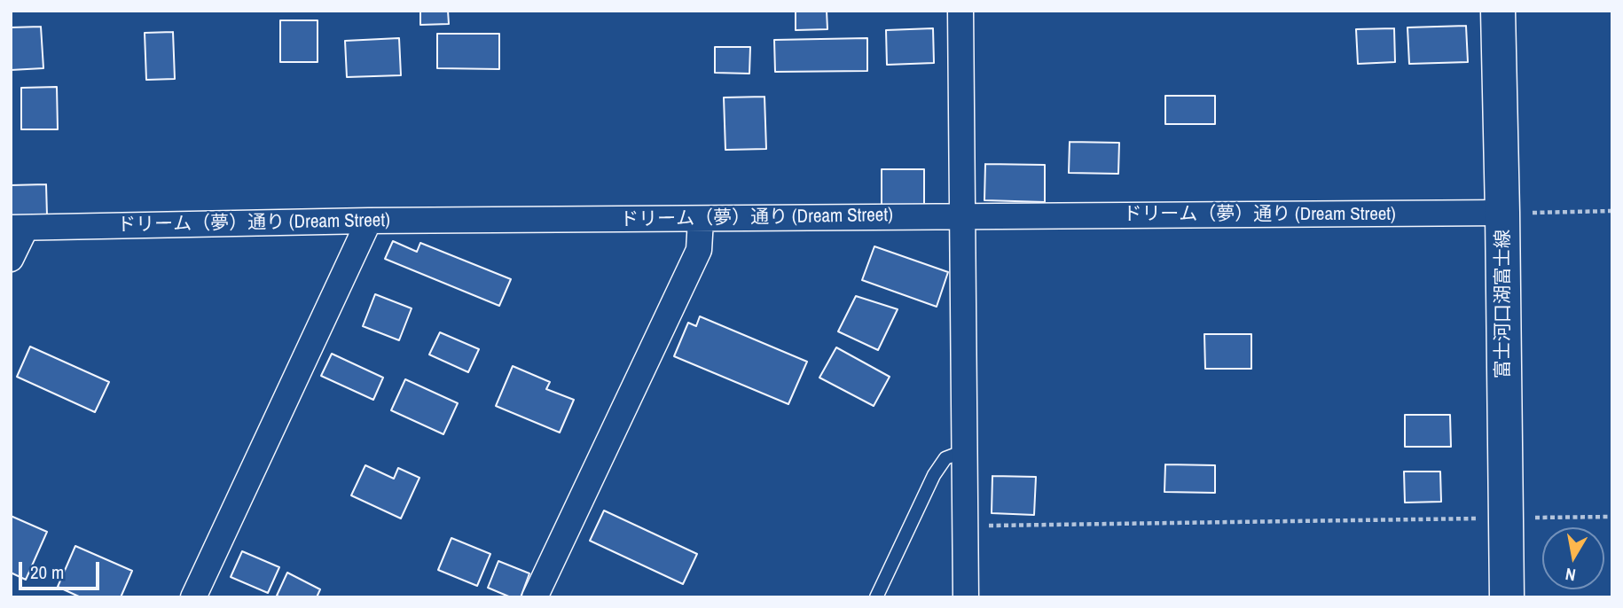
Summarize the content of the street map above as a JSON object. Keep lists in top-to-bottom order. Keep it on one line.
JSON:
{"streets":{"main road":["富士河口湖富士線"],"street":["ドリーム（夢）通り (Dream Street)"]},"crossings":[["ドリーム（夢）通り (Dream Street)","富士河口湖富士線"]],"scale_bar":"20 m","north":"bottom"}
